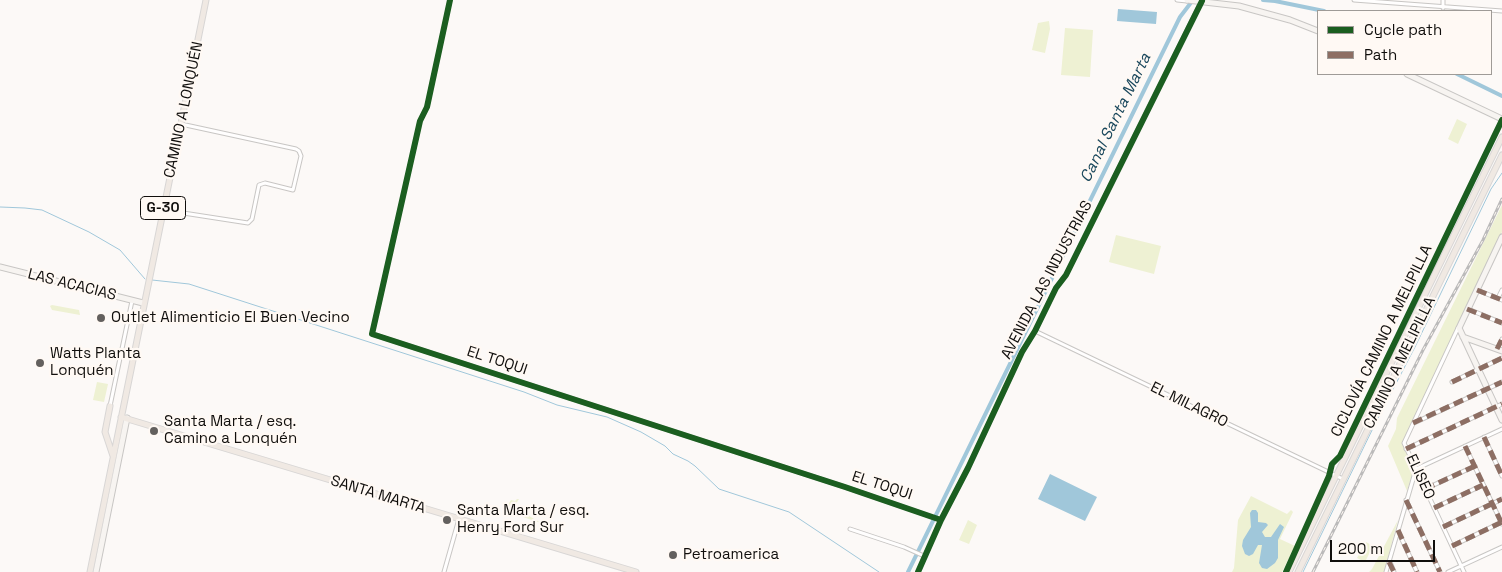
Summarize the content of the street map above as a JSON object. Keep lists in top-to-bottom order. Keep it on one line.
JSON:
{"streets":{"main road":["CAMINO A LONQUÉN","G-30","CAMINO A MELIPILLA","SANTA MARTA"],"street":["AVENIDA LAS INDUSTRIAS","LAS ACACIAS","EL TOQUI","EL MILAGRO","ELISEO"],"cycle path":["CICLOVÍA CAMINO A MELIPILLA"]},"crossings":[["CAMINO A LONQUÉN","LAS ACACIAS"],["CAMINO A LONQUÉN","SANTA MARTA"],["AVENIDA LAS INDUSTRIAS","EL TOQUI"],["AVENIDA LAS INDUSTRIAS","EL MILAGRO"],["CAMINO A MELIPILLA","EL MILAGRO"]],"water":["Canal Santa Marta"],"places":["Outlet Alimenticio El Buen Vecino","Watts Planta Lonquén","Santa Marta / esq. Camino a Lonquén","Santa Marta / esq. Henry Ford Sur","Petroamerica"],"legend":["Cycle path","Path"],"scale_bar":"200 m"}
